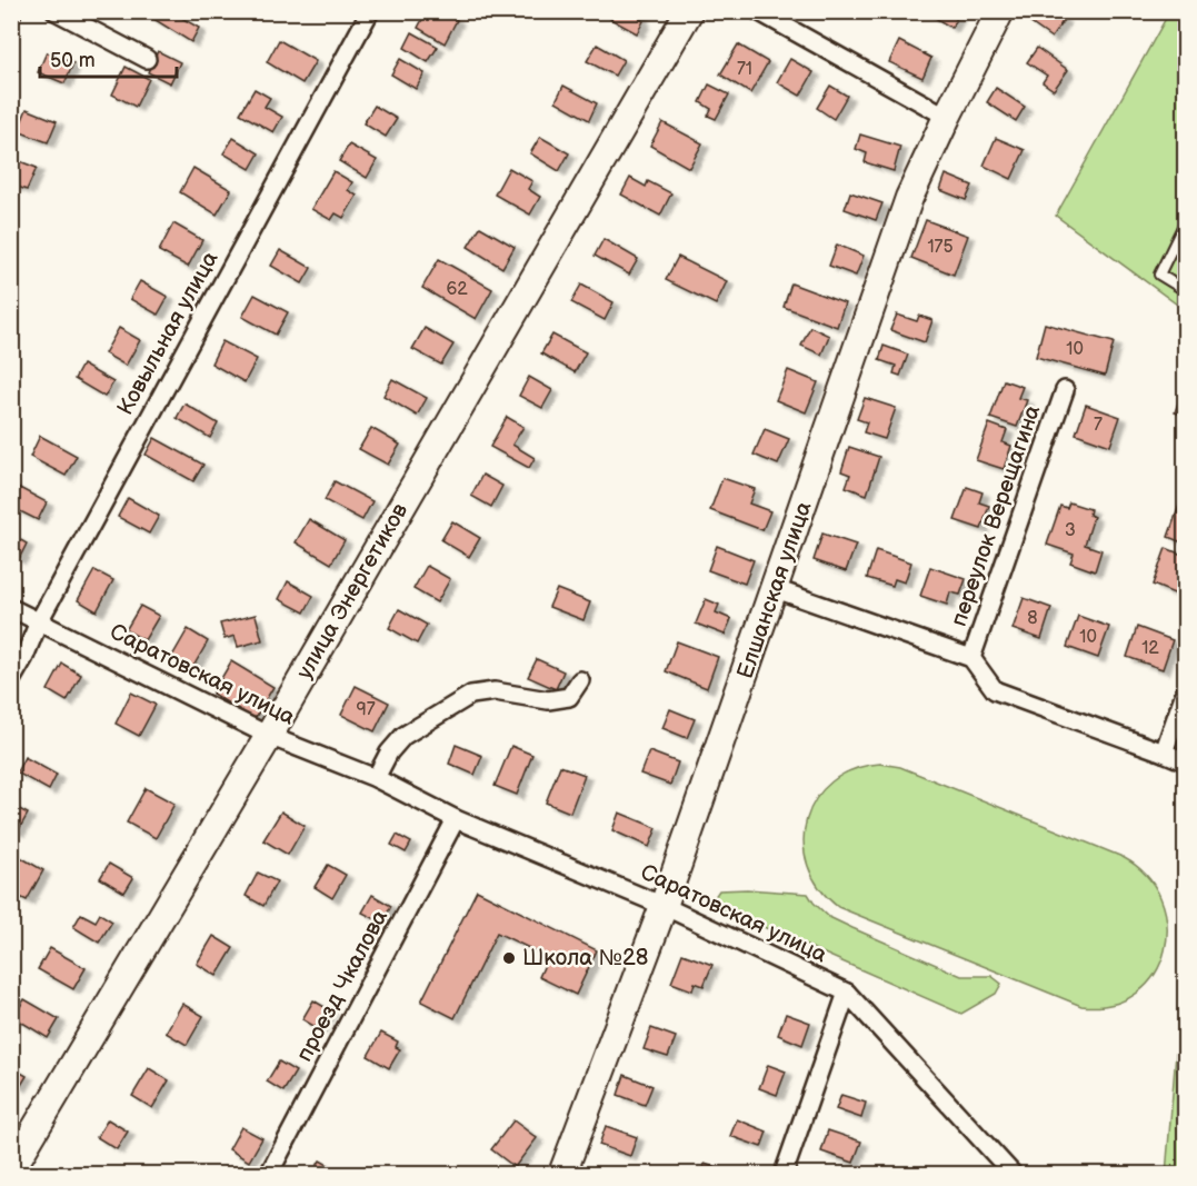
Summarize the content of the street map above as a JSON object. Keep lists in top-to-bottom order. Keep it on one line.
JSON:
{"streets":{"main road":["Елшанская улица","улица Энергетиков"],"street":["Ковыльная улица","переулок Верещагина","Саратовская улица","проезд Чкалова"]},"crossings":[["Ковыльная улица","Саратовская улица"],["Елшанская улица","Саратовская улица"],["улица Энергетиков","Саратовская улица"],["Саратовская улица","проезд Чкалова"]],"places":["Школа №28"],"house_numbers":["71","175","62","10","7","3","8","10","12","97"],"scale_bar":"50 m"}
